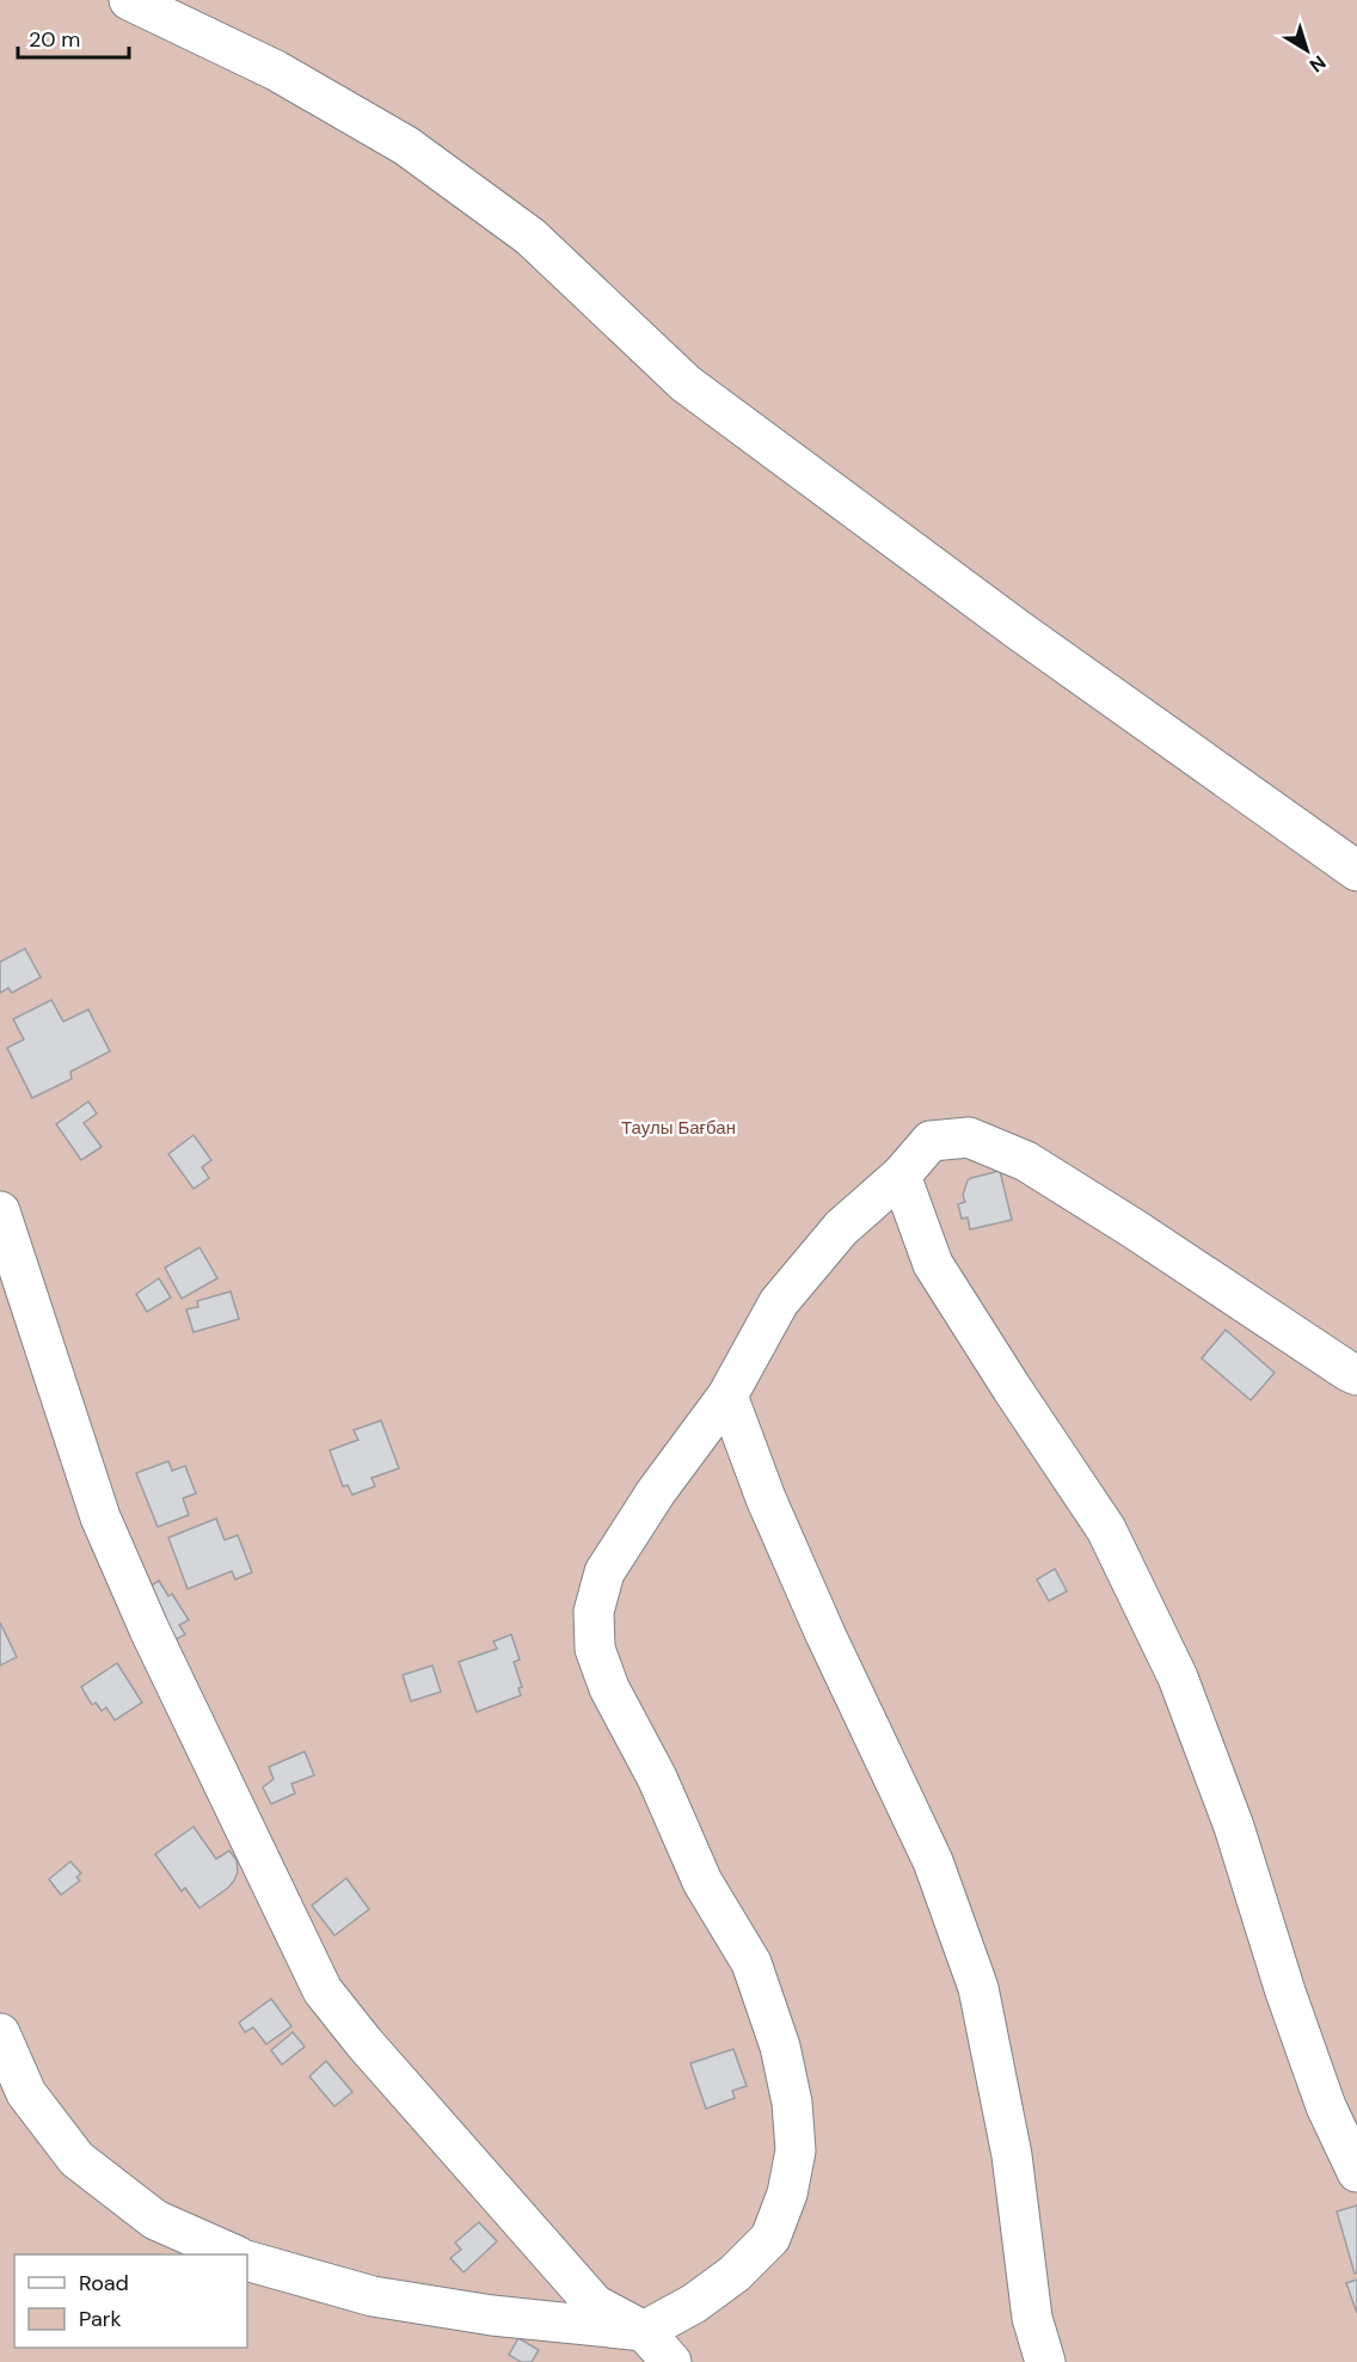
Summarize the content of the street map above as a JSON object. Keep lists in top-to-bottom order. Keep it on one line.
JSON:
{"parks":["Таулы Бағбан"],"legend":["Road","Park"],"scale_bar":"20 m","north":"bottom right"}
